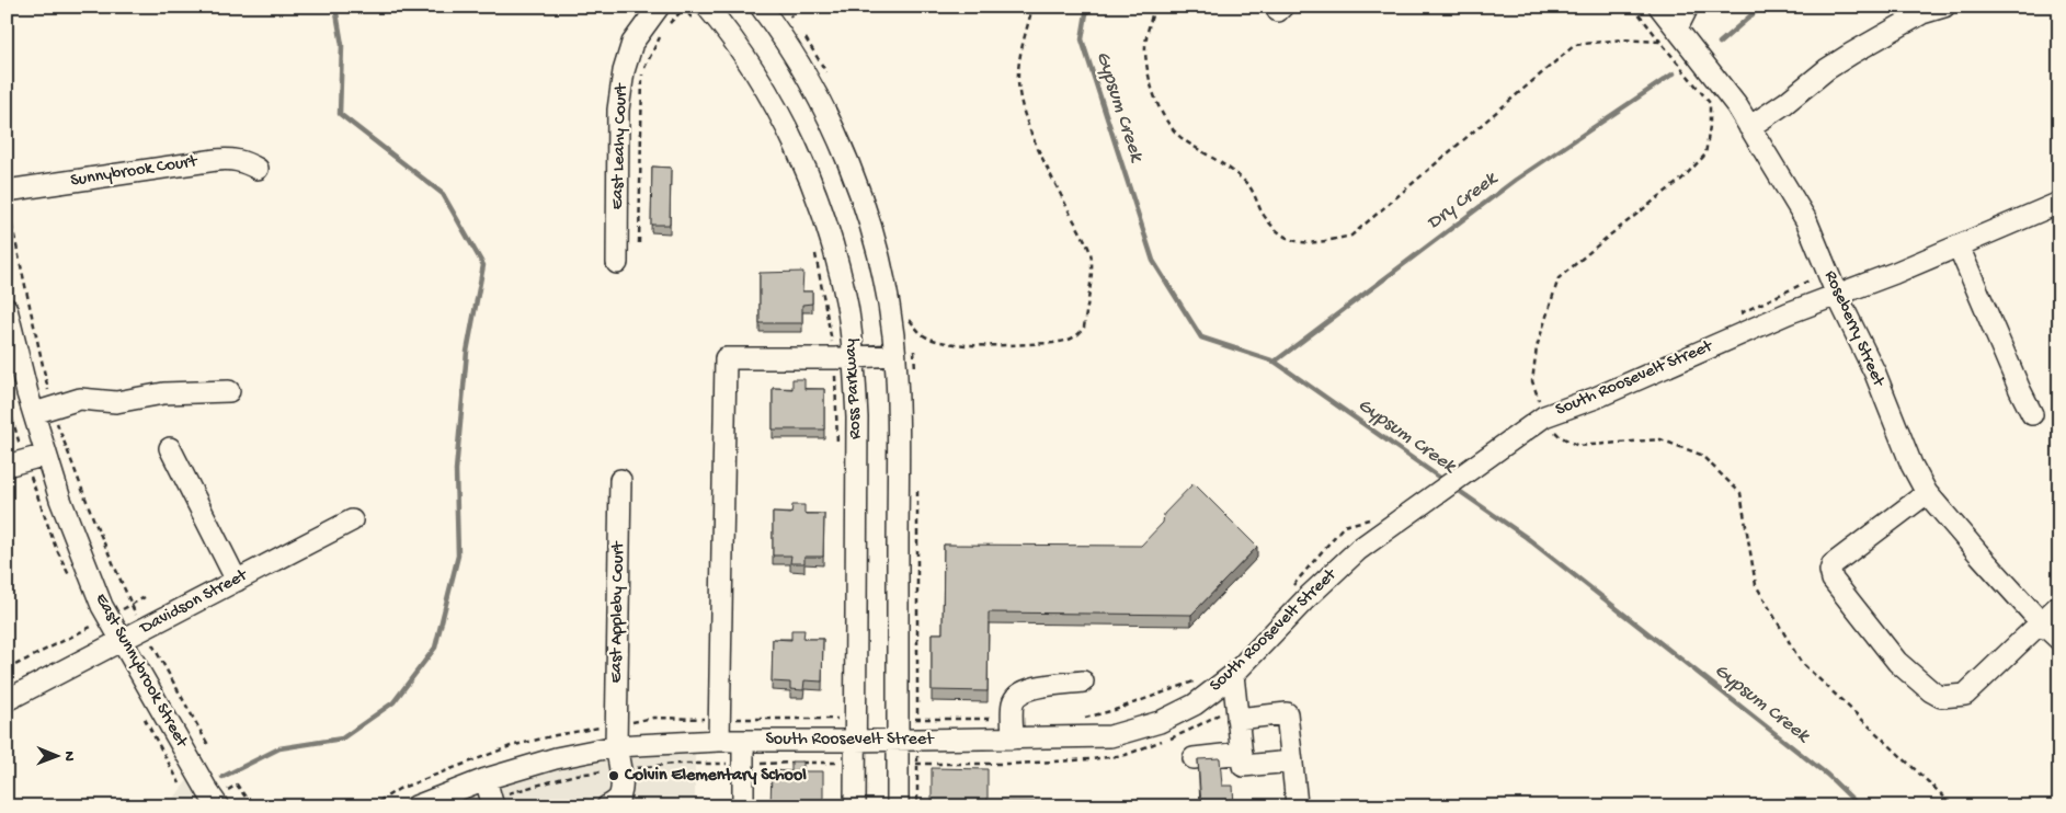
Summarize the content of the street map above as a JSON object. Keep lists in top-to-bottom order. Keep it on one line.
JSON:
{"streets":{"street":["East Leahy Court","Sunnybrook Court","Roseberry Street","South Roosevelt Street","Ross Parkway","Davidson Street","East Appleby Court","East Sunnybrook Street"]},"crossings":[["Roseberry Street","South Roosevelt Street"],["South Roosevelt Street","Ross Parkway"],["South Roosevelt Street","East Appleby Court"],["Davidson Street","East Sunnybrook Street"]],"water":["Gypsum Creek","Dry Creek"],"places":["Colvin Elementary School"],"north":"right"}
